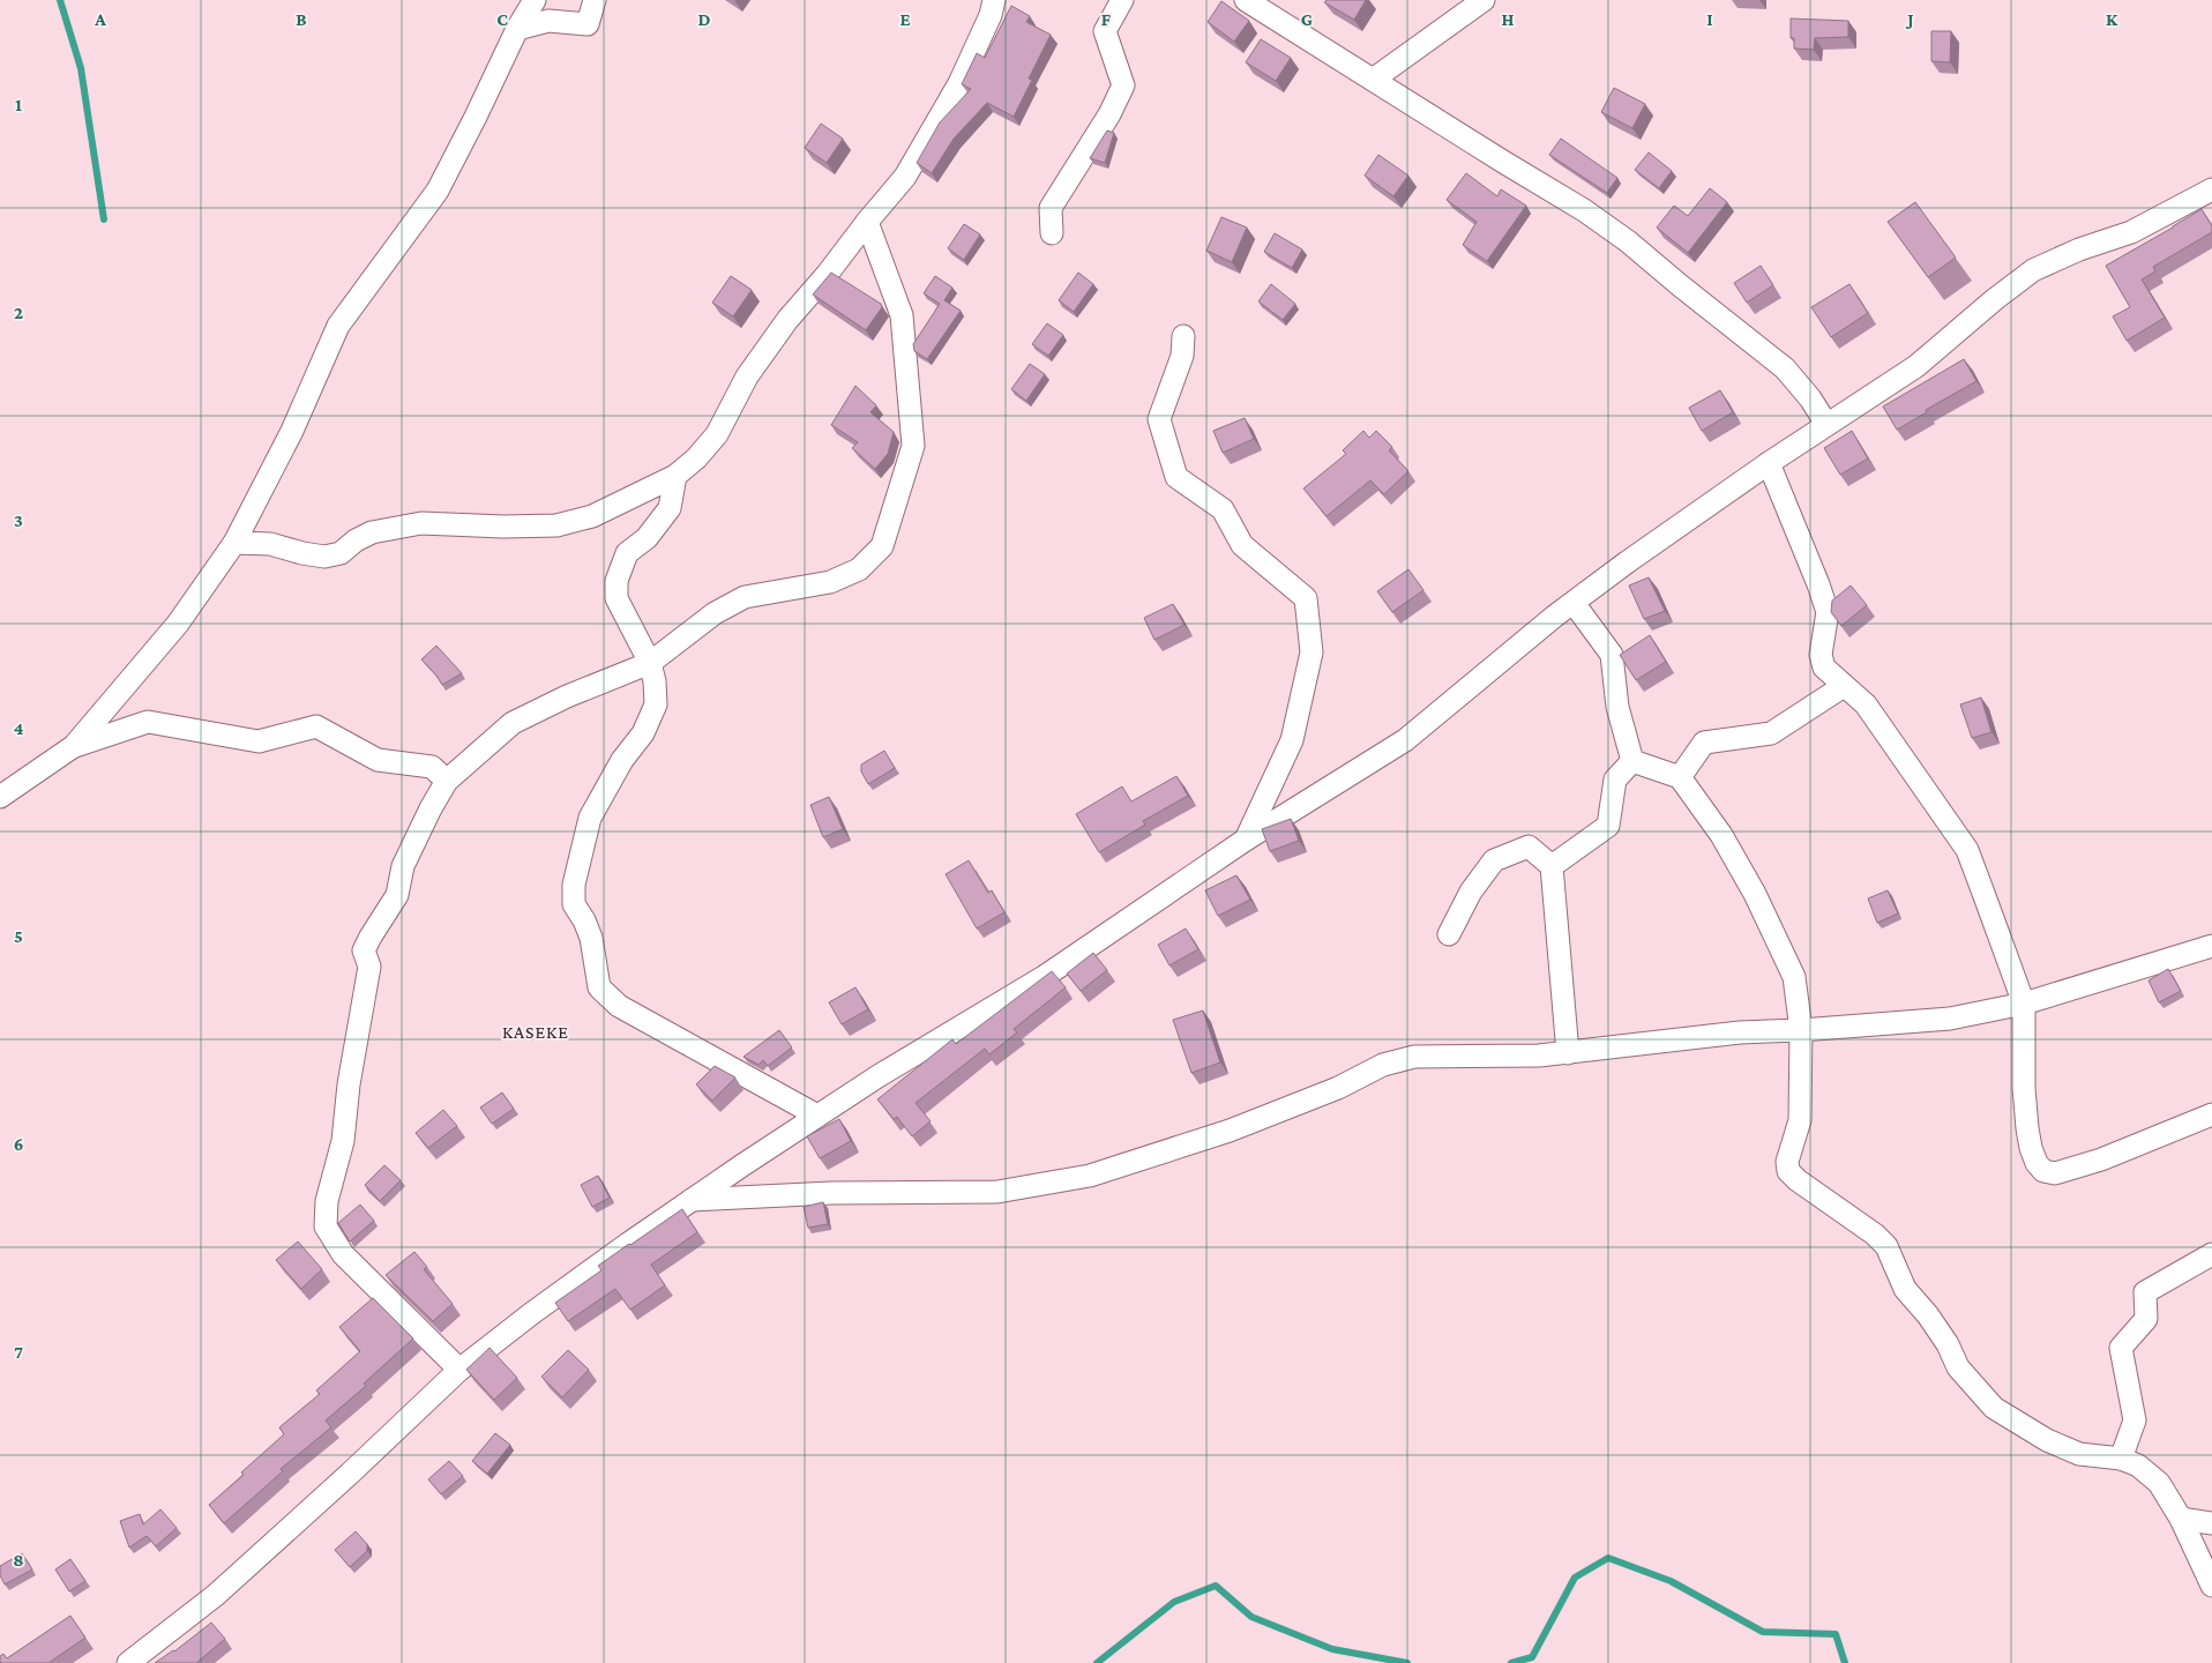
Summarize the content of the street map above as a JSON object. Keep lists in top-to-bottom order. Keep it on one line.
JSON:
{"districts":["KASEKE"],"grid":{"columns":["A","B","C","D","E","F","G","H","I","J","K"],"rows":["1","2","3","4","5","6","7","8"]}}
